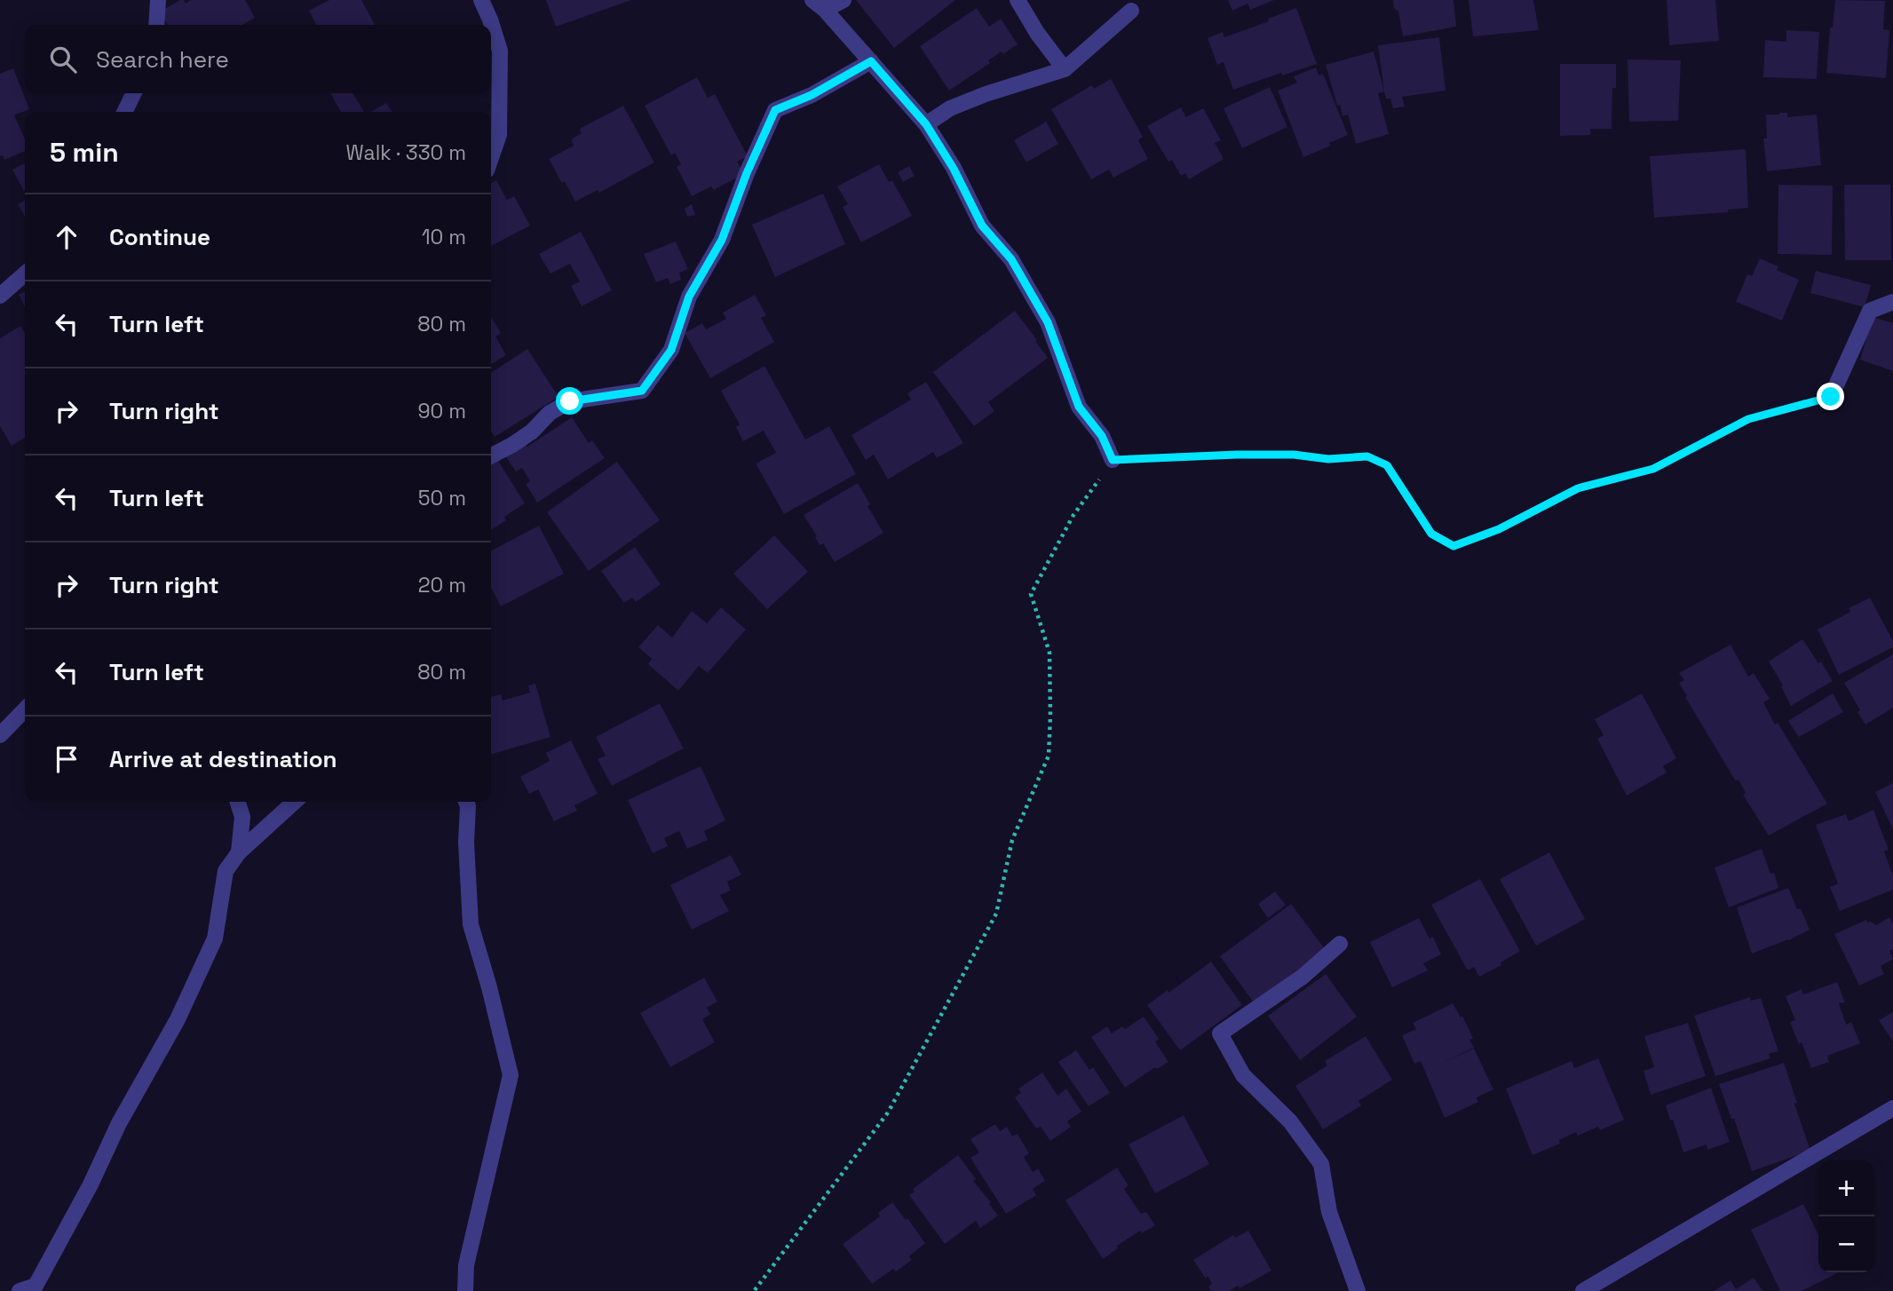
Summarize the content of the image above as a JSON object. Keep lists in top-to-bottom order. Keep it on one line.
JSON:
{"page":{"search":"Search here","heading":["5 min","Walk · 330 m"],"list":[["Continue","10 m"],["Turn left","80 m"],["Turn right","90 m"],["Turn left","50 m"],["Turn right","20 m"],["Turn left","80 m"],"Arrive at destination"],"map_buttons":["+","−"]}}
